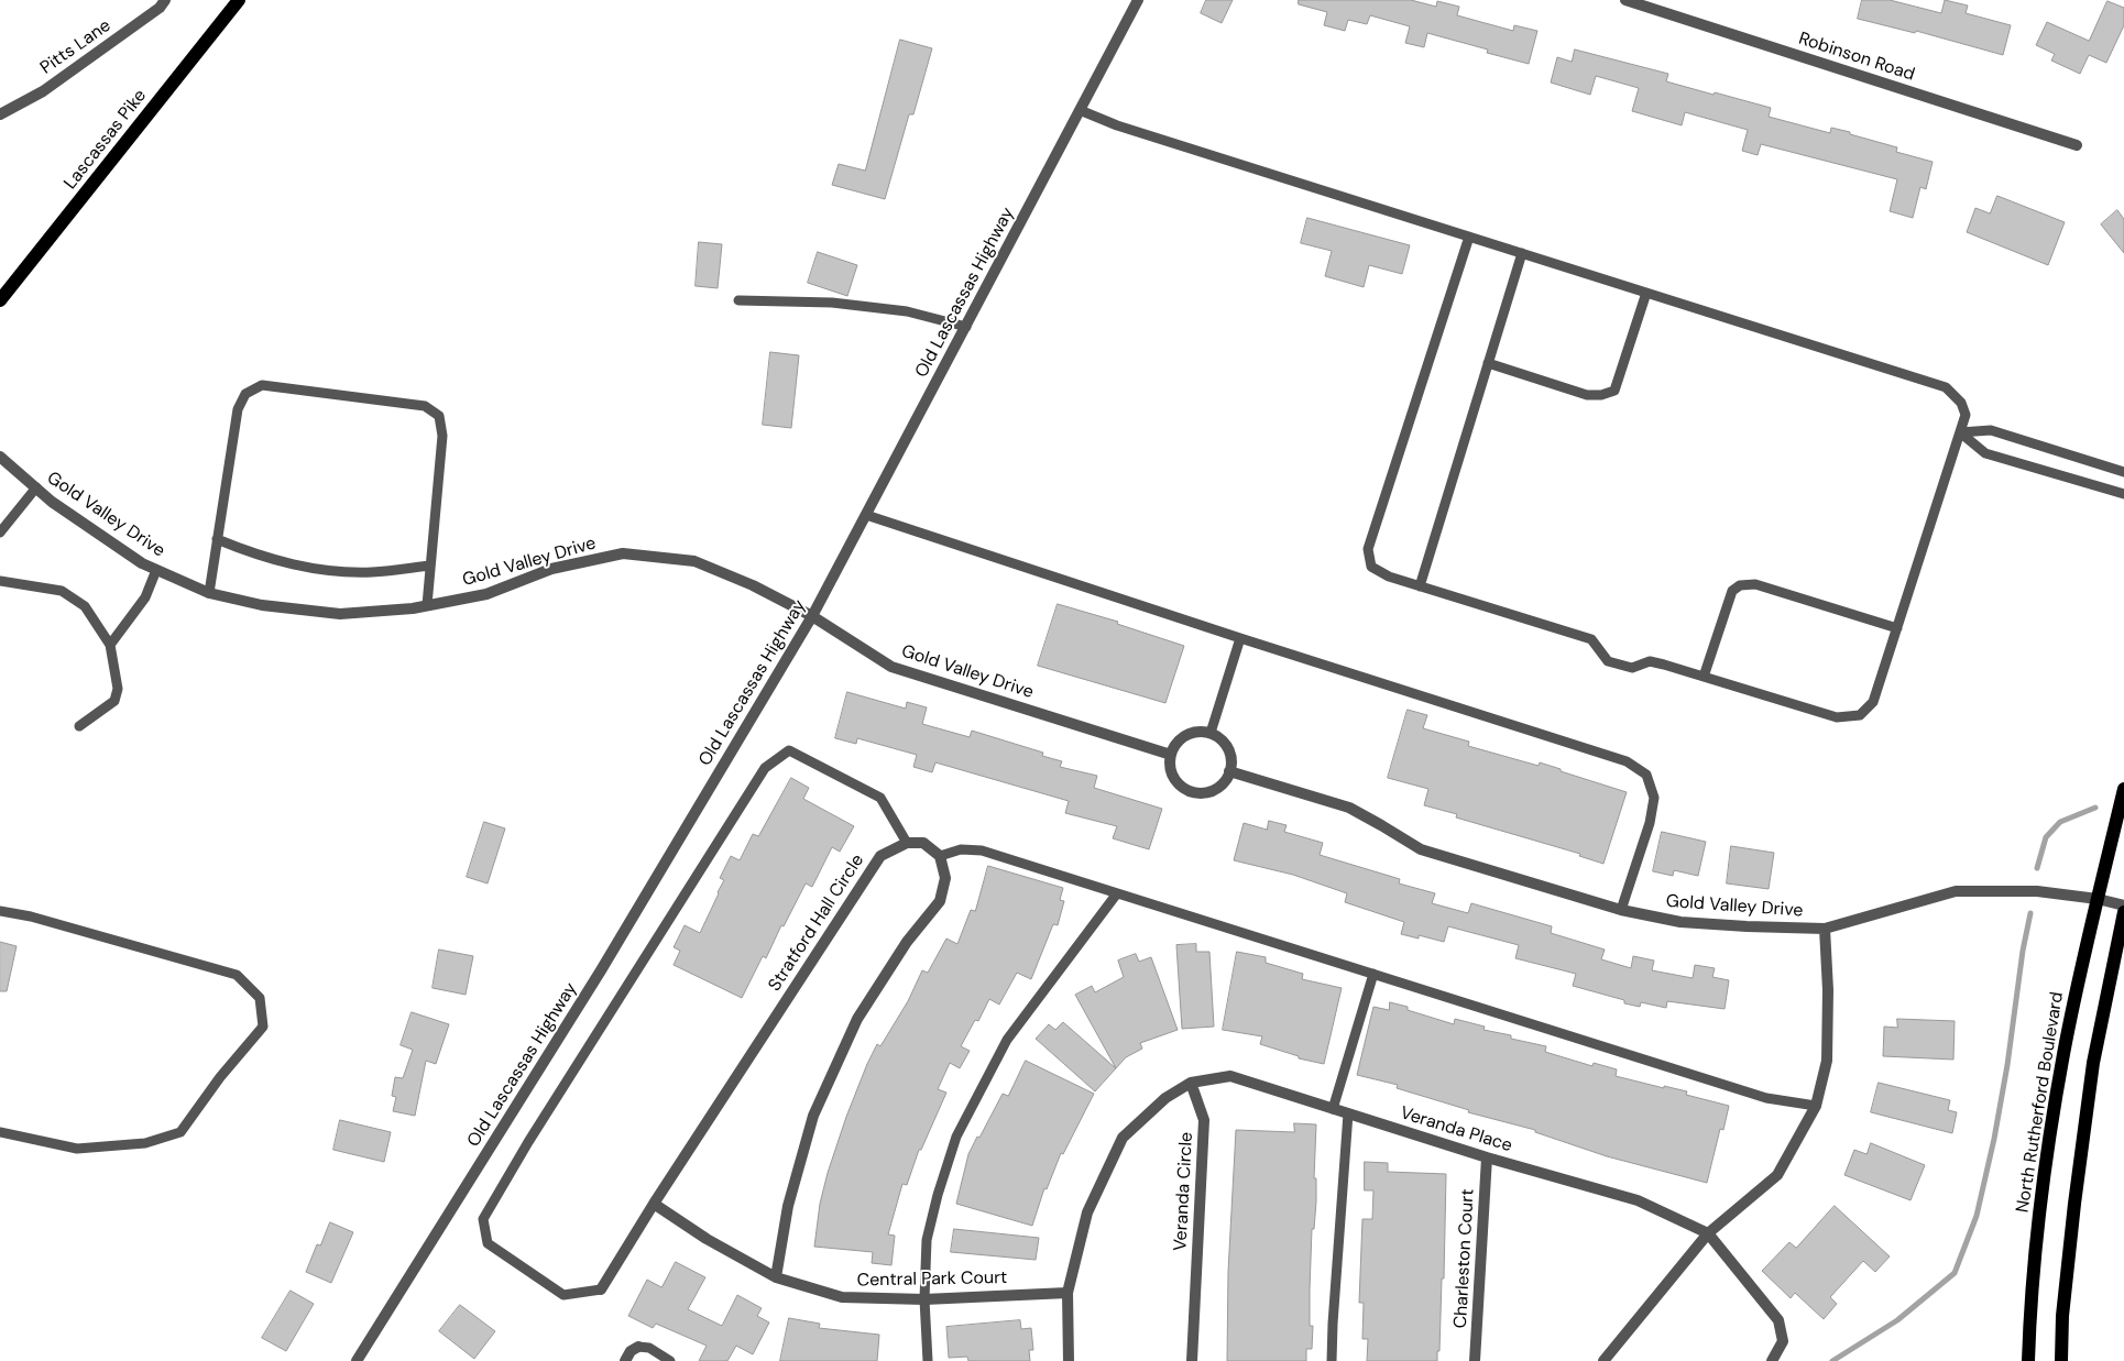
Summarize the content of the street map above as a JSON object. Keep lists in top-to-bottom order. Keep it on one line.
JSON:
{"streets":{"main road":["Lascassas Pike","North Rutherford Boulevard"],"street":["Pitts Lane","Robinson Road","Old Lascassas Highway","Gold Valley Drive","Stratford Hall Circle","Veranda Place","Veranda Circle","Charleston Court","Central Park Court"]},"crossings":[["Old Lascassas Highway","Gold Valley Drive"],["Gold Valley Drive","North Rutherford Boulevard"],["Stratford Hall Circle","Central Park Court"],["Veranda Place","Veranda Circle"],["Veranda Place","Charleston Court"]]}
